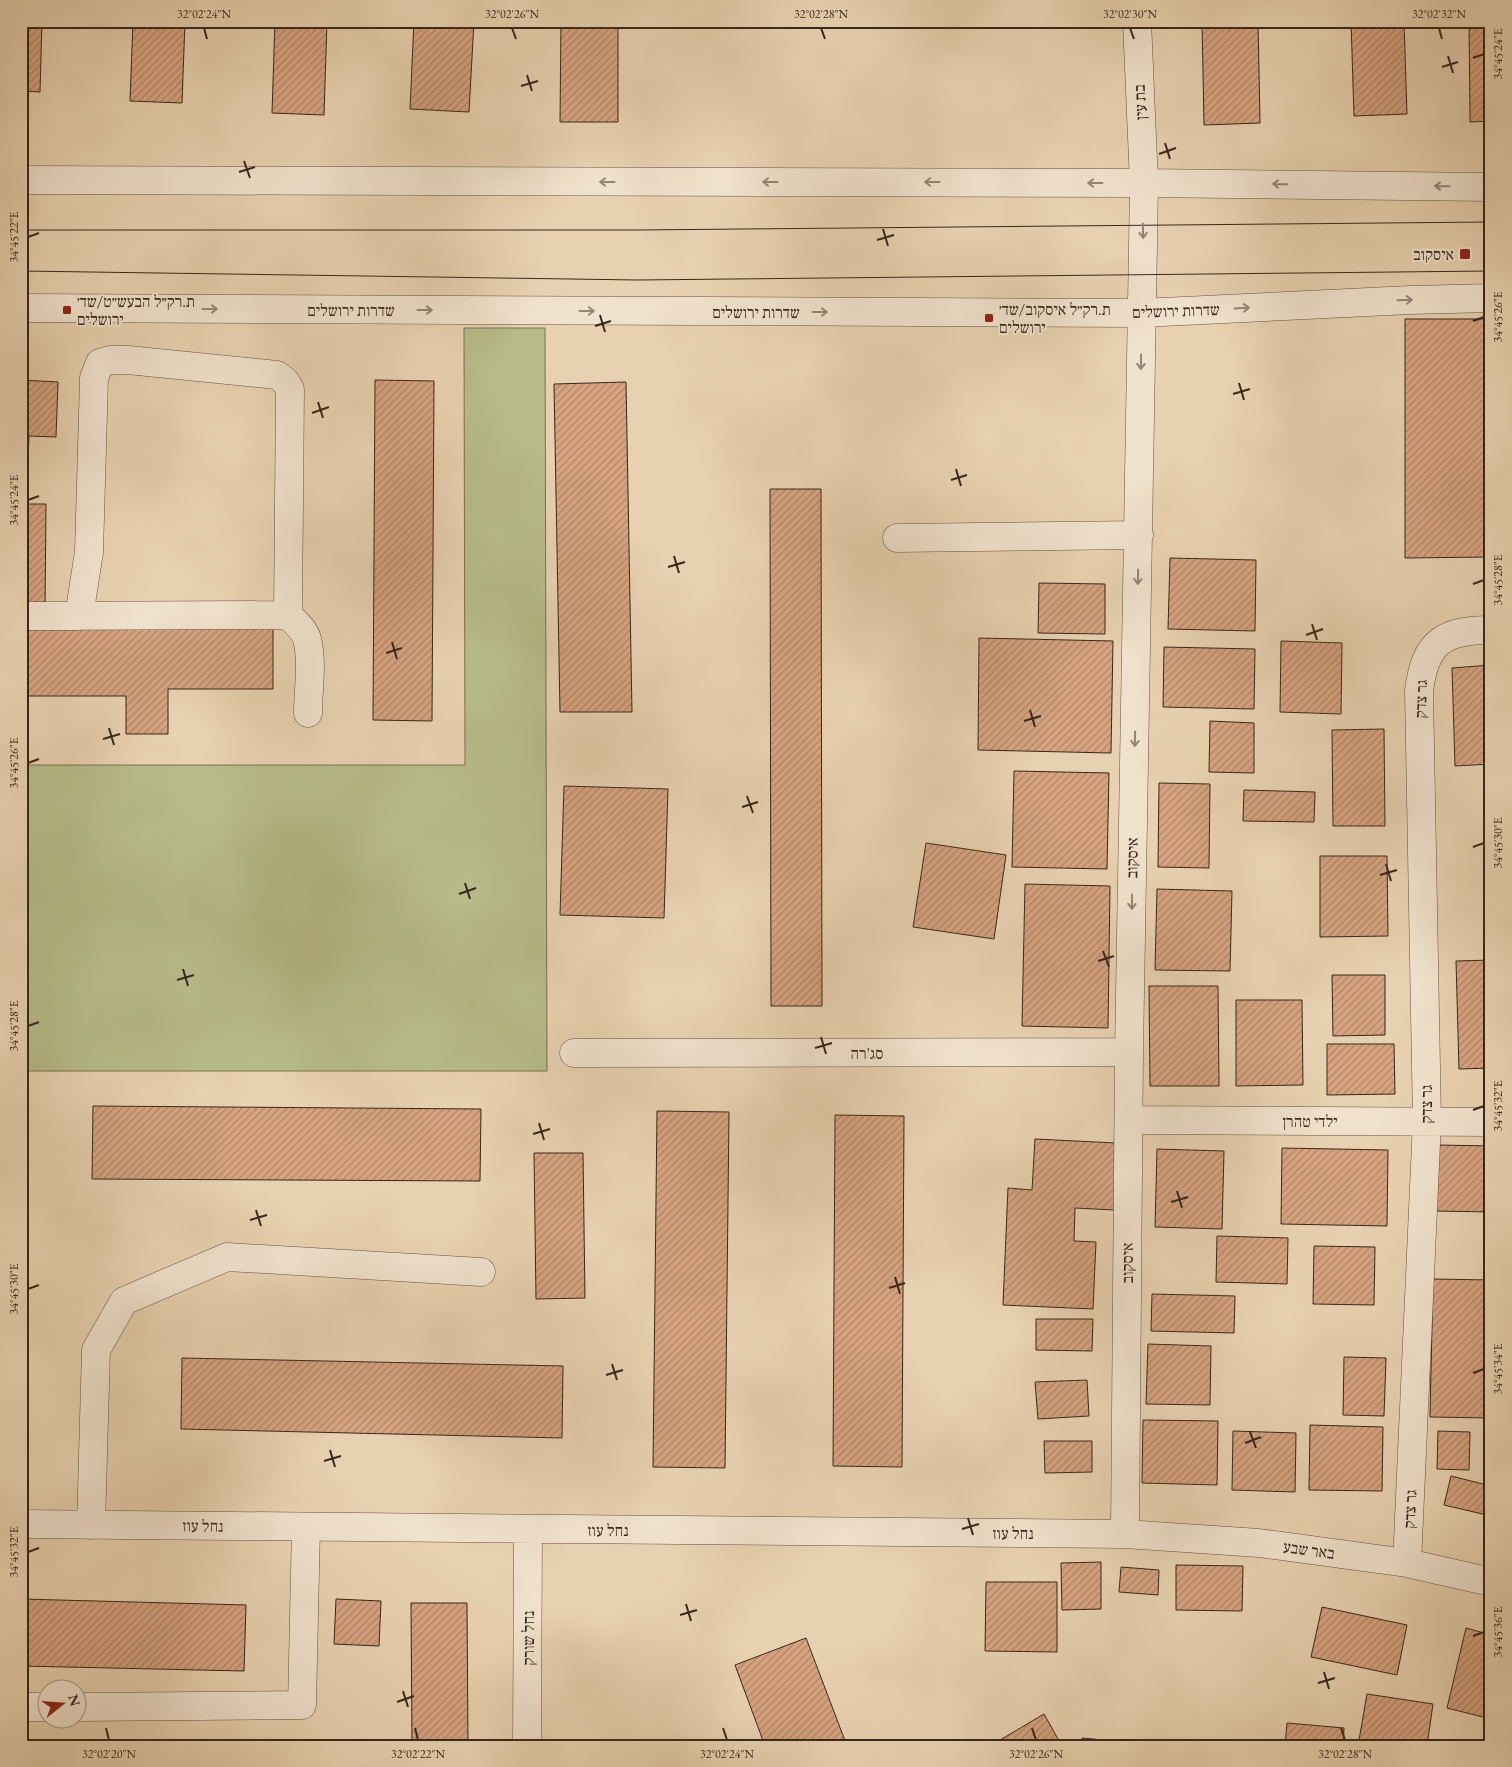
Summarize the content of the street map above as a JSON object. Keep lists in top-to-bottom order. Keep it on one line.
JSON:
{"streets":{"street":["בת עין","שדרות ירושלים","גר צדק","איסקוב","סג'רה","ילדי טהרן","נחל עוז","באר שבע","נחל שורק"]},"crossings":[["בת עין","איסקוב"],["שדרות ירושלים","איסקוב"],["גר צדק","ילדי טהרן"],["גר צדק","באר שבע"],["איסקוב","סג'רה"],["איסקוב","ילדי טהרן"],["איסקוב","נחל עוז"],["איסקוב","באר שבע"],["נחל עוז","באר שבע"],["נחל עוז","נחל שורק"]],"one_way":["איסקוב"],"places":{"transit":["איסקוב","ת.רק״ל הבעש״ט/שד׳ ירושלים","ת.רק״ל איסקוב/שד׳ ירושלים"]},"north":"right","coordinates":["32°02'24\"N","32°02'26\"N","32°02'28\"N","32°02'30\"N","32°02'32\"N","34°45'24\"E","34°45'22\"E","34°45'26\"E","34°45'28\"E","34°45'30\"E","34°45'32\"E","34°45'34\"E","34°45'36\"E","32°02'20\"N","32°02'22\"N"]}
